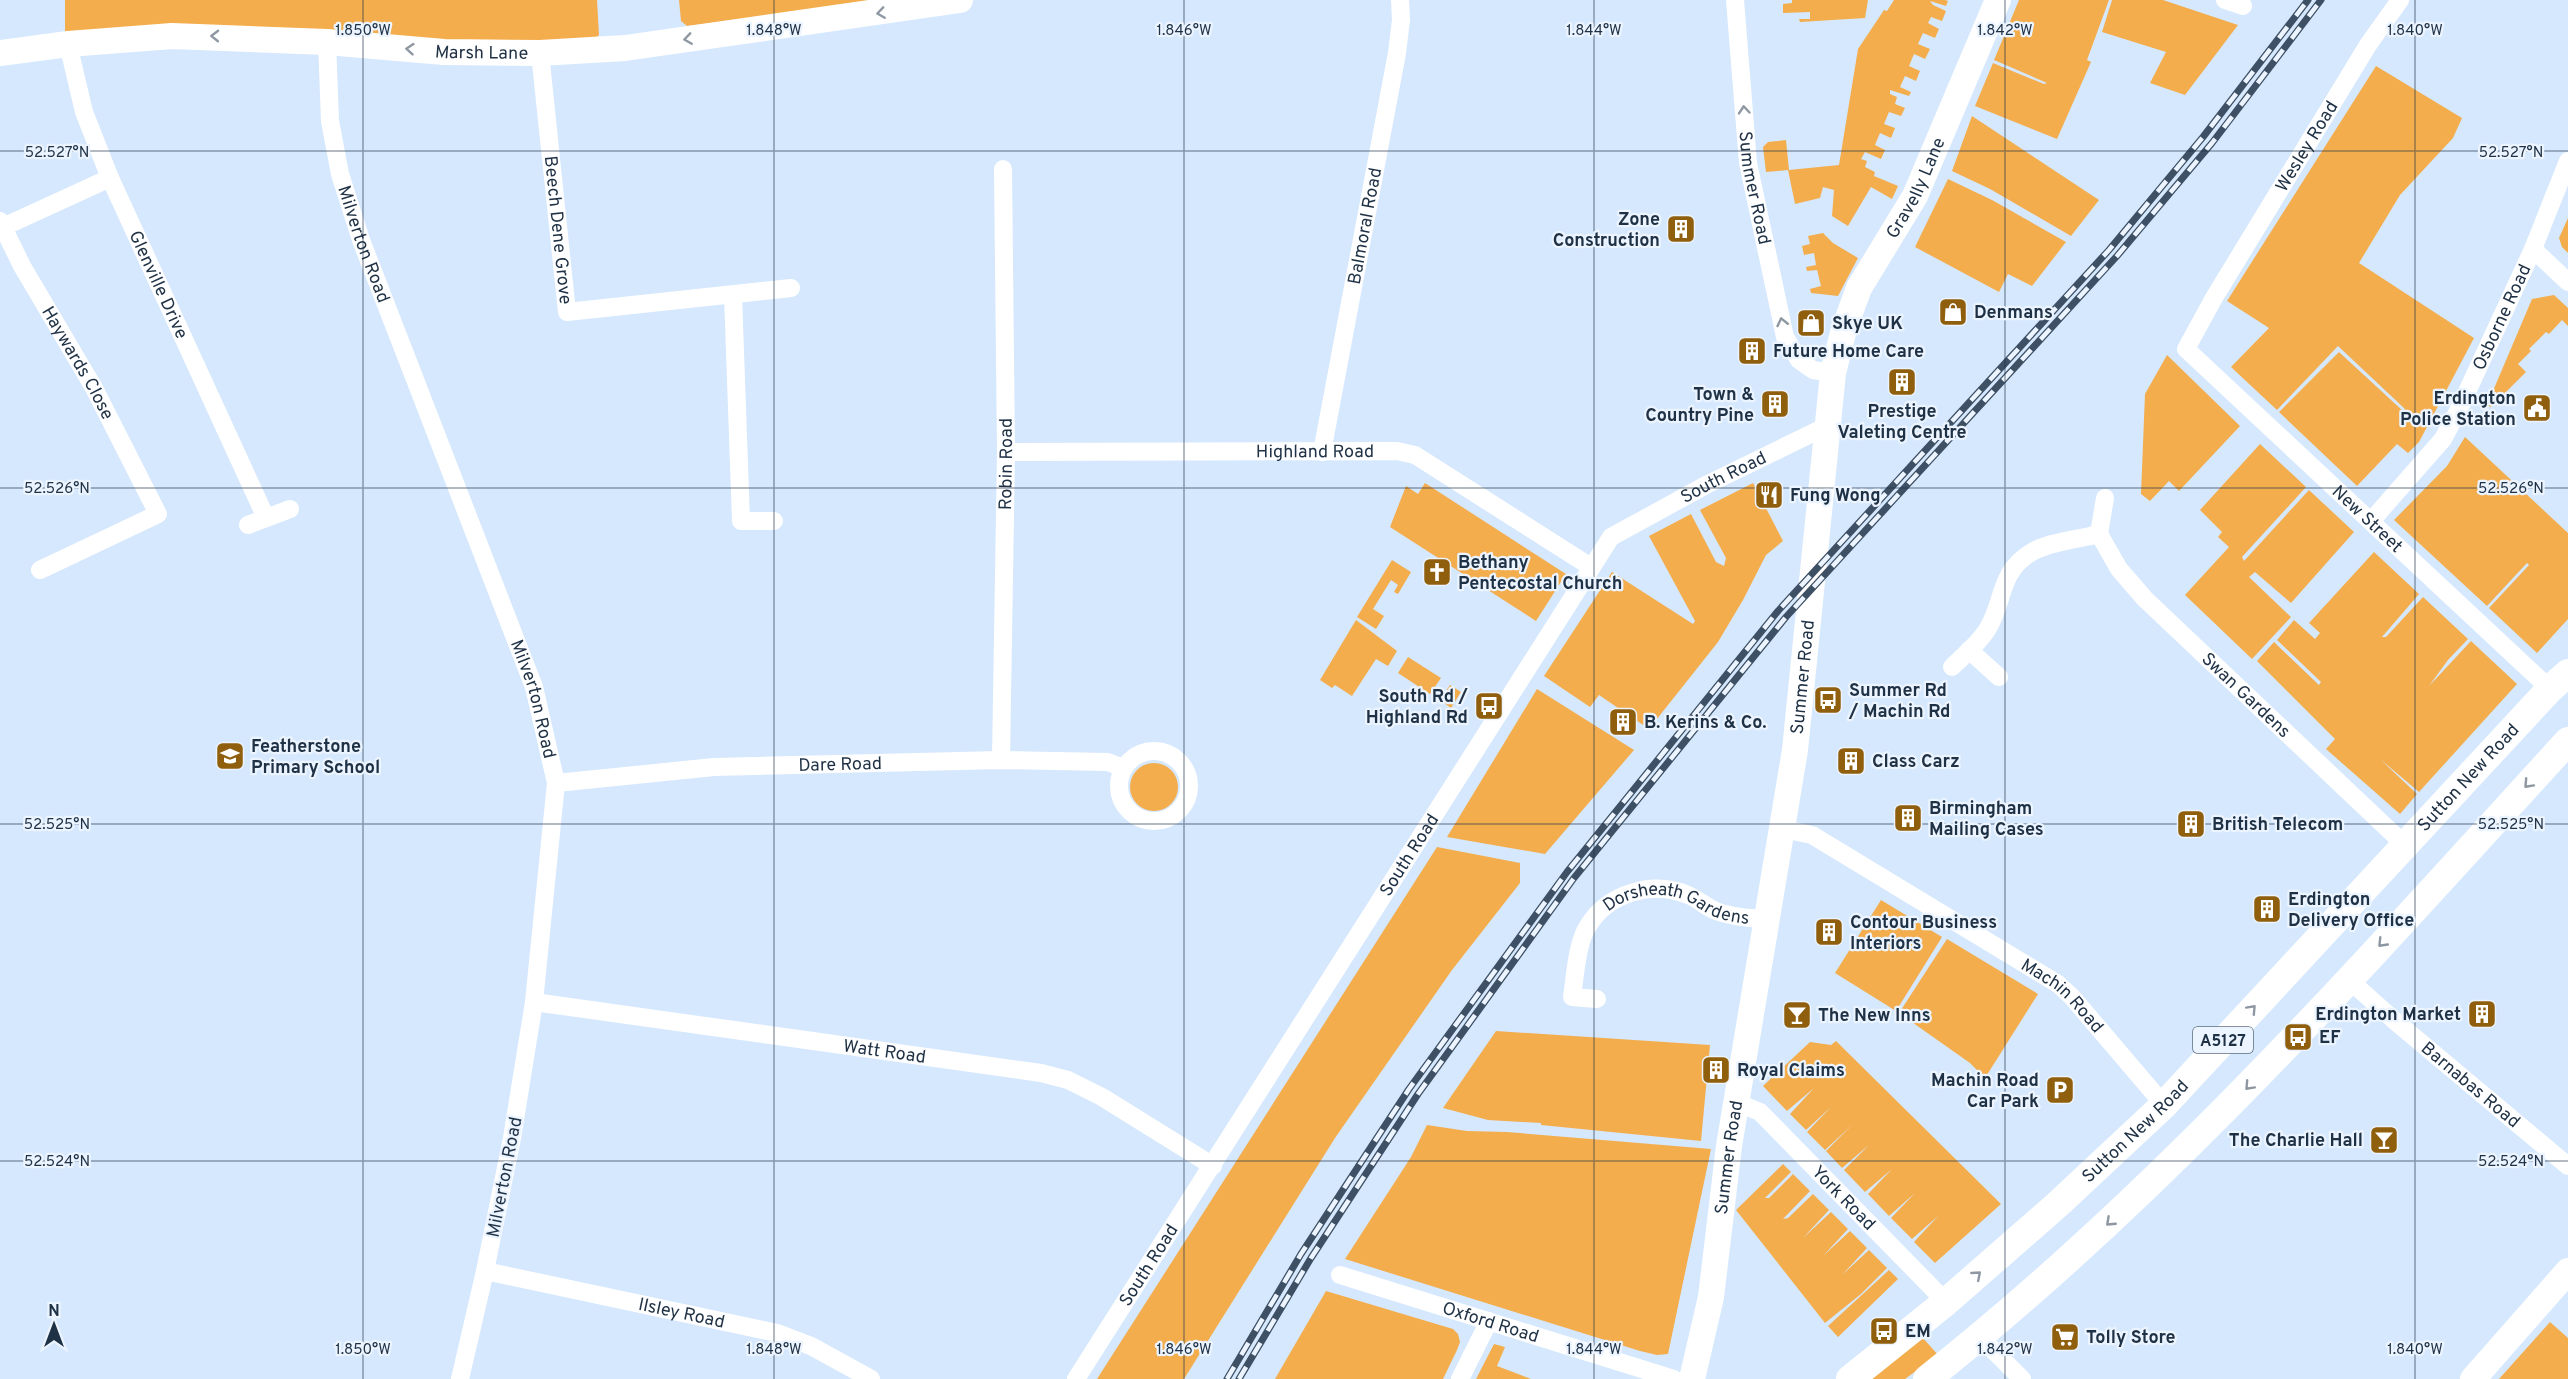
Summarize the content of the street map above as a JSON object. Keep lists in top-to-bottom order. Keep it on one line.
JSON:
{"streets":{"main road":["Marsh Lane","Gravelly Lane","Summer Road","Sutton New Road","A5127"],"street":["Wesley Road","Balmoral Road","Beech Dene Grove","Milverton Road","Glenville Drive","Osborne Road","Haywards Close","Highland Road","Robin Road","South Road","New Street","Swan Gardens","Dare Road","Dorsheath Gardens","Machin Road","Watt Road","Barnabas Road","York Road","Ilsley Road","Oxford Road"]},"crossings":[["Marsh Lane","Beech Dene Grove"],["Marsh Lane","Milverton Road"],["Marsh Lane","Glenville Drive"],["Wesley Road","New Street"],["Gravelly Lane","Summer Road"],["Summer Road","South Road"],["Summer Road","Dorsheath Gardens"],["Summer Road","Machin Road"],["Summer Road","York Road"],["Balmoral Road","Highland Road"],["Milverton Road","Dare Road"],["Milverton Road","Watt Road"],["Milverton Road","Ilsley Road"],["Glenville Drive","Haywards Close"],["Osborne Road","New Street"],["Highland Road","Robin Road"],["Highland Road","South Road"],["Robin Road","Dare Road"],["South Road","Watt Road"],["New Street","Sutton New Road"],["Swan Gardens","Sutton New Road"],["Sutton New Road","Machin Road"],["Sutton New Road","York Road"],["A5127","Barnabas Road"]],"one_way":["Marsh Lane"],"places":{"building":["Zone Construction","Future Home Care","Prestige Valeting Centre","Town & Country Pine","B. Kerins & Co.","Class Carz","Birmingham Mailing Cases","British Telecom","Erdington Delivery Office","Contour Business Interiors","Erdington Market","Royal Claims"],"shop":["Denmans","Skye UK"],"public building":["Erdington Police Station"],"restaurant":["Fung Wong"],"church":["Bethany Pentecostal Church"],"bus stop":["Summer Rd / Machin Rd","South Rd / Highland Rd","EF","EM"],"school or university":["Featherstone Primary School"],"bar":["The New Inns","The Charlie Hall"],"parking":["Machin Road Car Park"],"supermarket":["Tolly Store"]},"north":"top","coordinates":["1.850°W","1.848°W","1.846°W","1.844°W","1.842°W","1.840°W","52.527°N","52.526°N","52.525°N","52.524°N"]}
